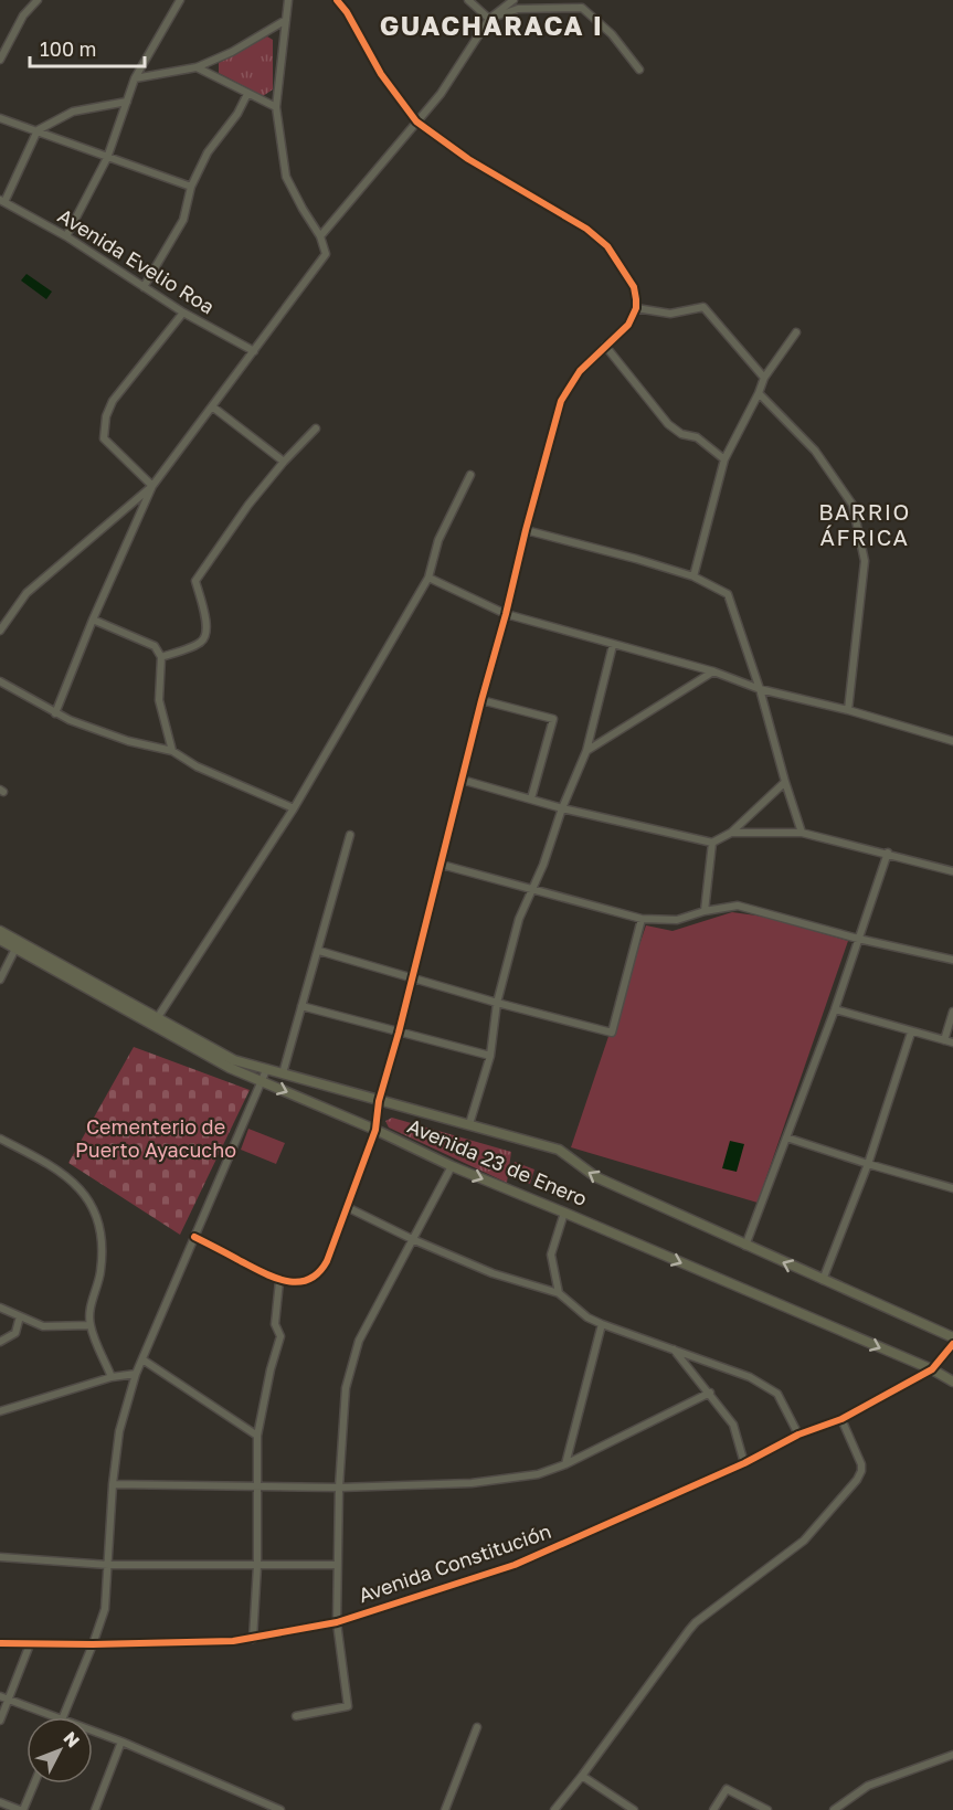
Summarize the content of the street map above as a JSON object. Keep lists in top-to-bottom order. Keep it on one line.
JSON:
{"streets":{"main road":["Avenida 23 de Enero"],"street":["Avenida Evelio Roa","Avenida Constitución"]},"crossings":[["Avenida 23 de Enero","Avenida Constitución"]],"districts":["GUACHARACA I","BARRIO ÁFRICA"],"parks":["Cementerio de Puerto Ayacucho"],"scale_bar":"100 m","north":"top right"}
